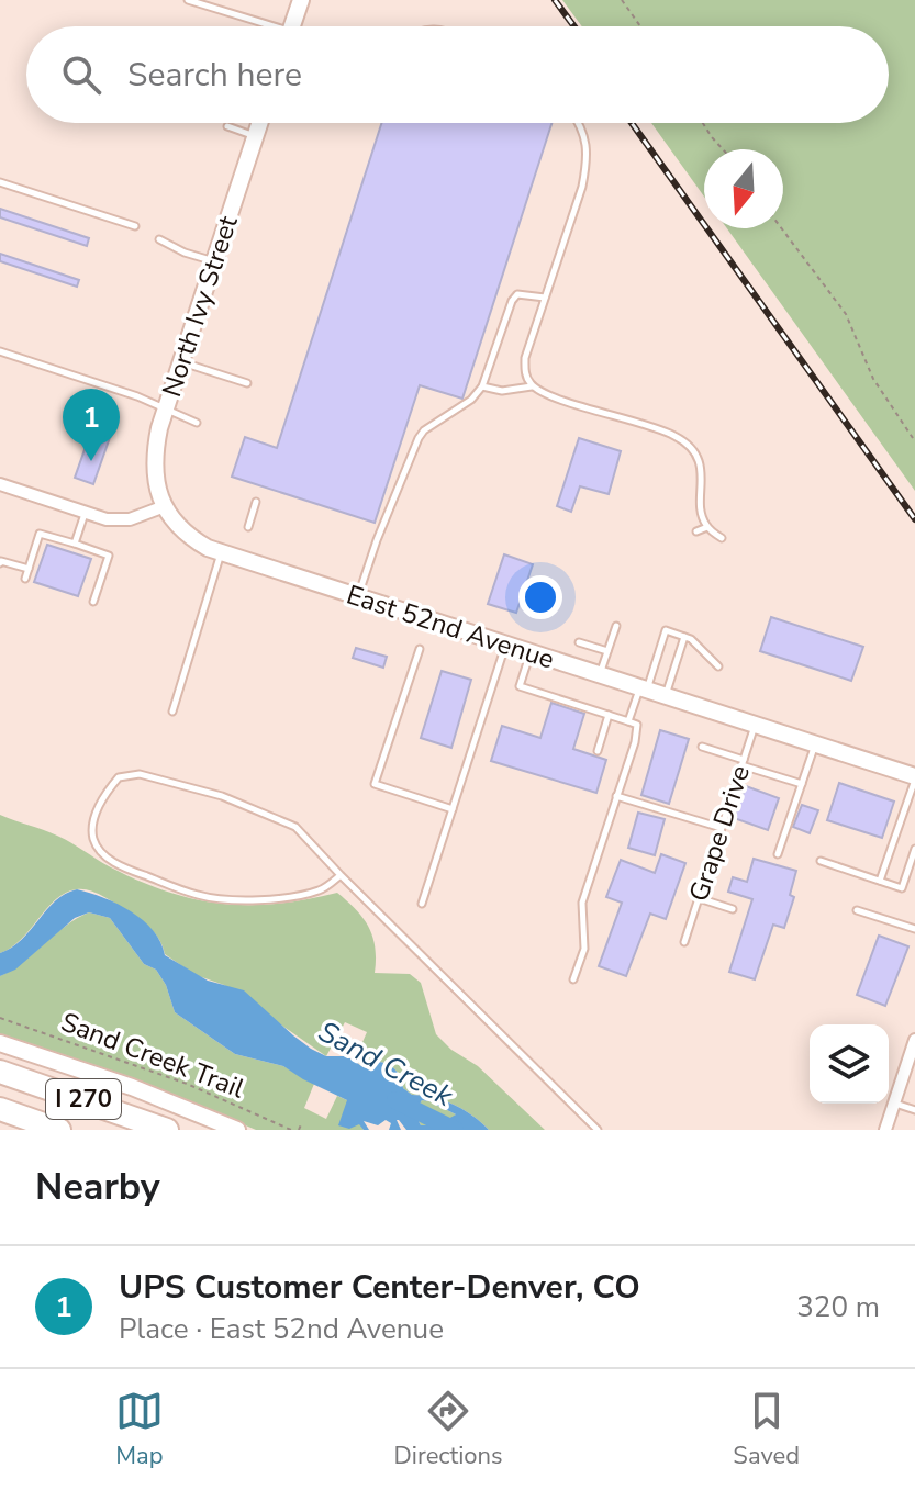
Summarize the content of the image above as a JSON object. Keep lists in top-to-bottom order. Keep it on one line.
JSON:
{"streets":{"highway":["I 270"],"street":["North Ivy Street","East 52nd Avenue"],"lane":["Grape Drive"],"path":["Sand Creek Trail"]},"crossings":[["North Ivy Street","East 52nd Avenue"],["East 52nd Avenue","Grape Drive"]],"water":["Sand Creek"],"north":"bottom","page":{"search":"Search here","pins":"1","heading":"Nearby","list":[{"mark":"1","name":"UPS Customer Center-Denver, CO","note":"Place · East 52nd Avenue","value":"320 m"}],"nav":["Map","Directions","Saved"]}}
